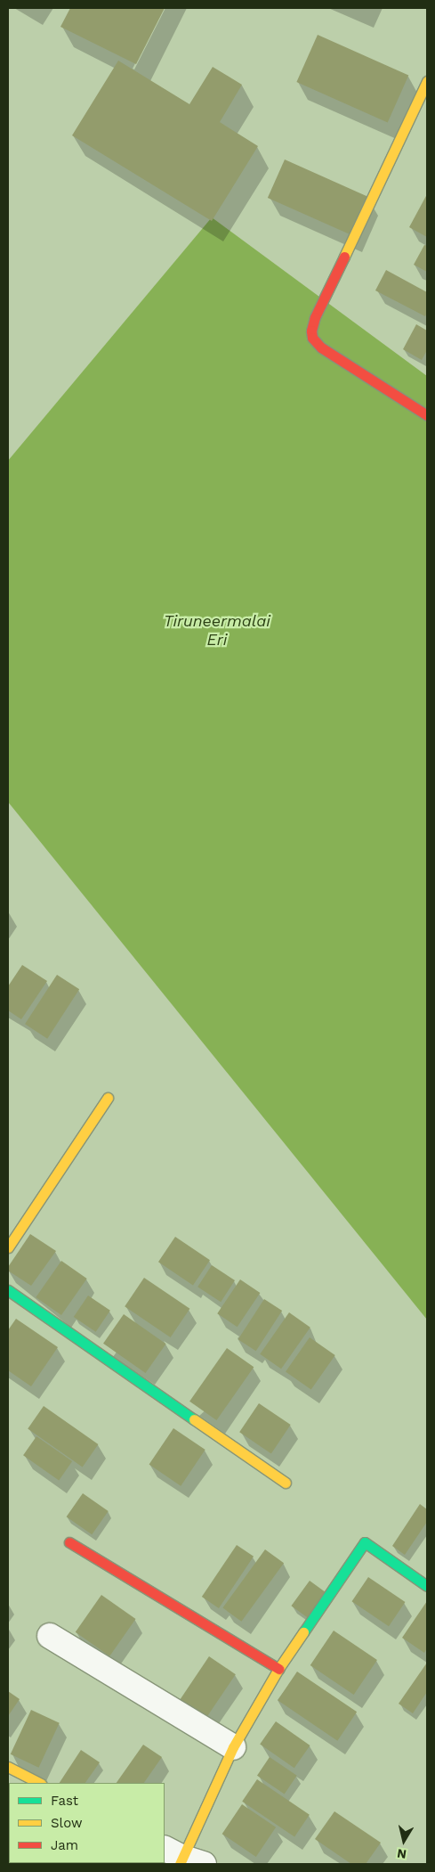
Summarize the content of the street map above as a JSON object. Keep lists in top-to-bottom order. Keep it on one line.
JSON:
{"water":["Tiruneermalai Eri"],"legend":["Fast","Slow","Jam"],"north":"bottom"}
